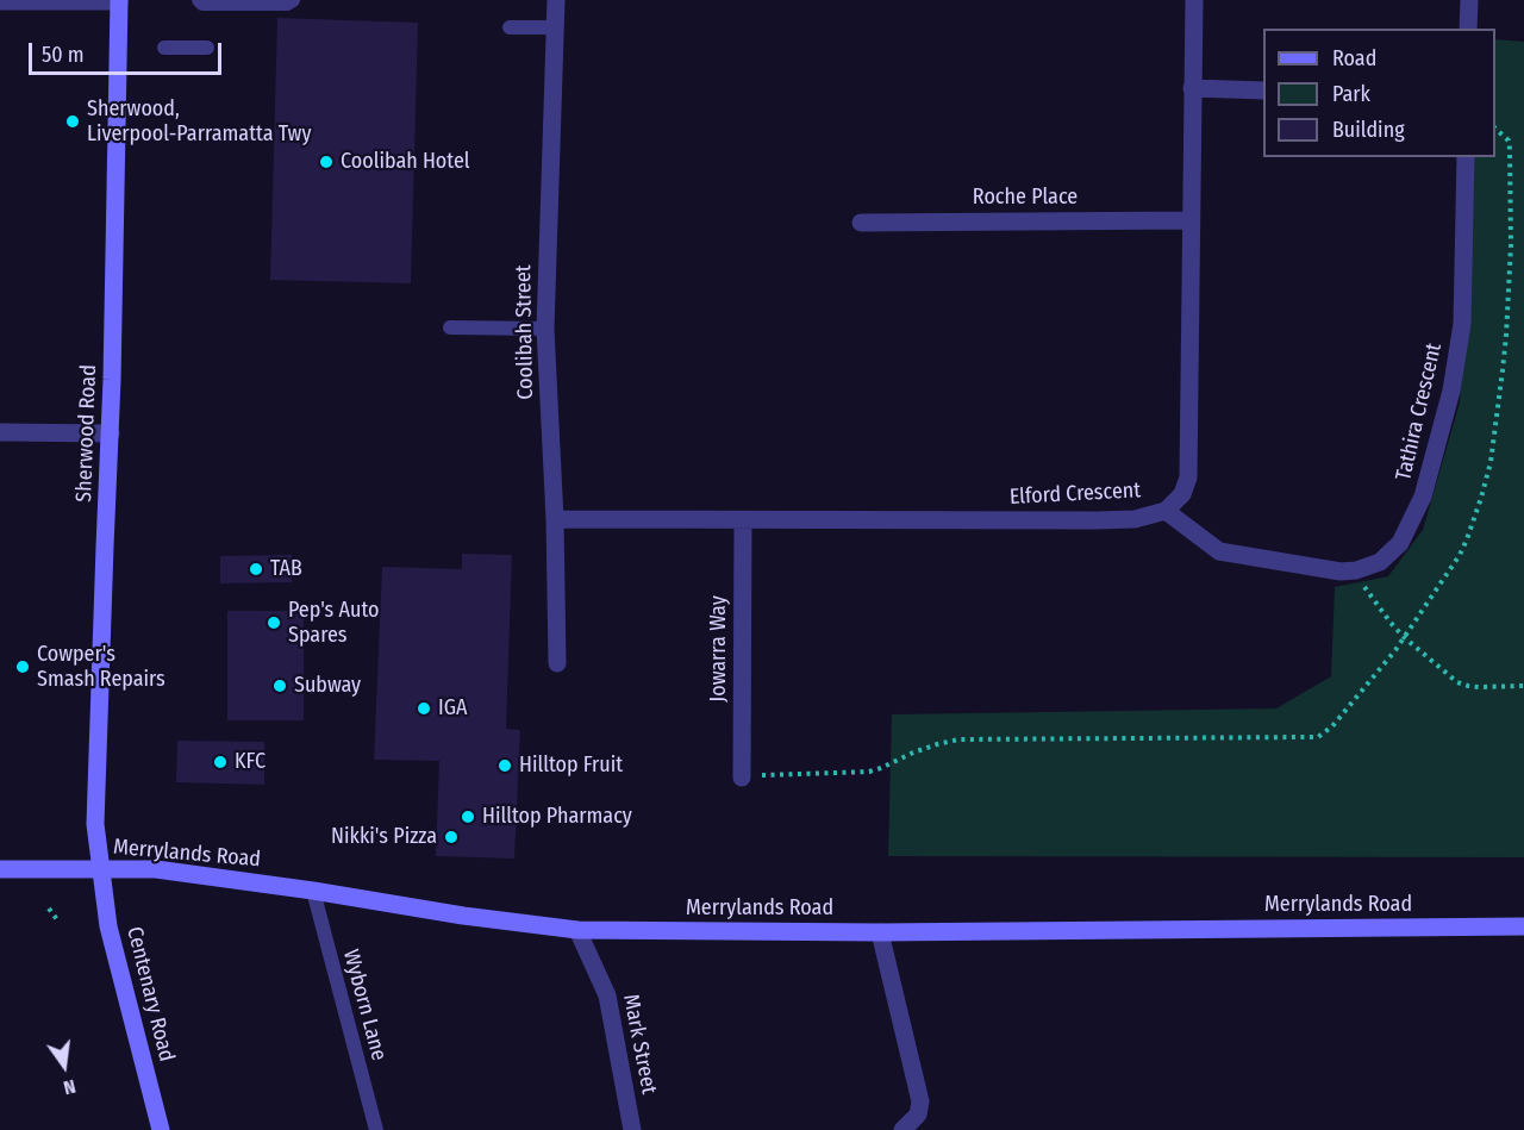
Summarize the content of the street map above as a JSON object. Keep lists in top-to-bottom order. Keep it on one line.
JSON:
{"streets":{"main road":["Sherwood Road","Merrylands Road","Centenary Road"],"street":["Roche Place","Coolibah Street","Tathira Crescent","Elford Crescent","Jowarra Way","Mark Street"],"lane":["Wyborn Lane"]},"crossings":[["Roche Place","Elford Crescent"],["Coolibah Street","Elford Crescent"],["Tathira Crescent","Elford Crescent"],["Sherwood Road","Merrylands Road"],["Sherwood Road","Centenary Road"],["Elford Crescent","Jowarra Way"],["Merrylands Road","Centenary Road"],["Merrylands Road","Wyborn Lane"],["Merrylands Road","Mark Street"]],"places":["Sherwood, Liverpool-Parramatta Twy","Coolibah Hotel","TAB","Pep's Auto Spares","Cowper's Smash Repairs","Subway","IGA","KFC","Hilltop Fruit","Hilltop Pharmacy","Nikki's Pizza"],"legend":["Road","Park","Building"],"scale_bar":"50 m","north":"bottom"}
